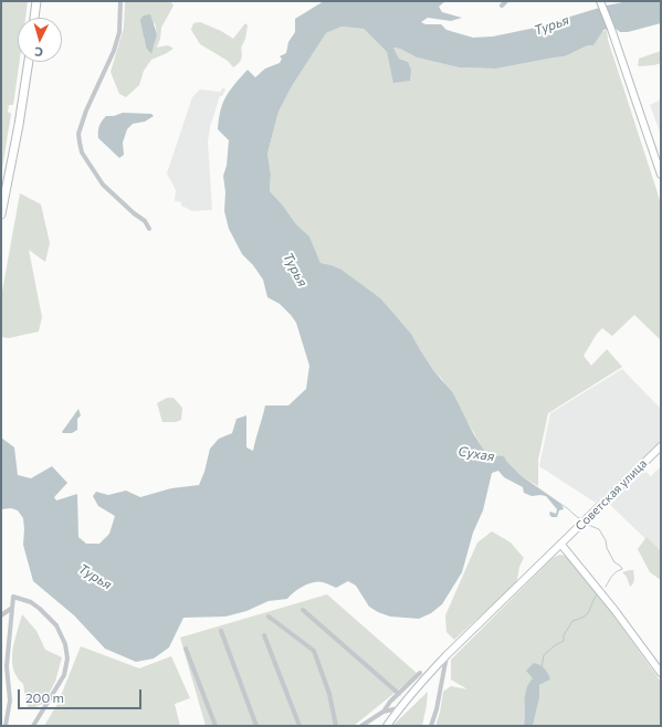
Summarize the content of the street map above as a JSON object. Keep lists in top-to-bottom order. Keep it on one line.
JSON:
{"streets":{"main road":["Советская улица"]},"water":["Турья","Сухая"],"scale_bar":"200 m","north":"bottom"}
